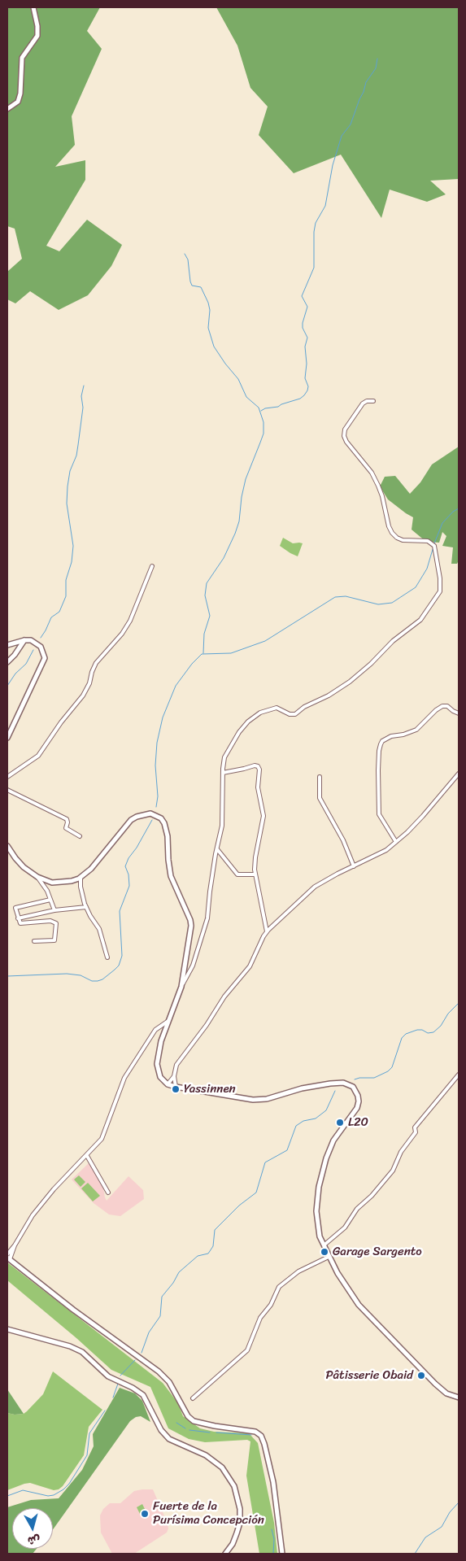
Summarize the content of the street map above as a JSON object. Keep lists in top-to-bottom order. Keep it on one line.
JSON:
{"places":["Yassinnen","L20","Garage Sargento","Pâtisserie Obaid","Fuerte de la Purísima Concepción"],"north":"bottom"}
